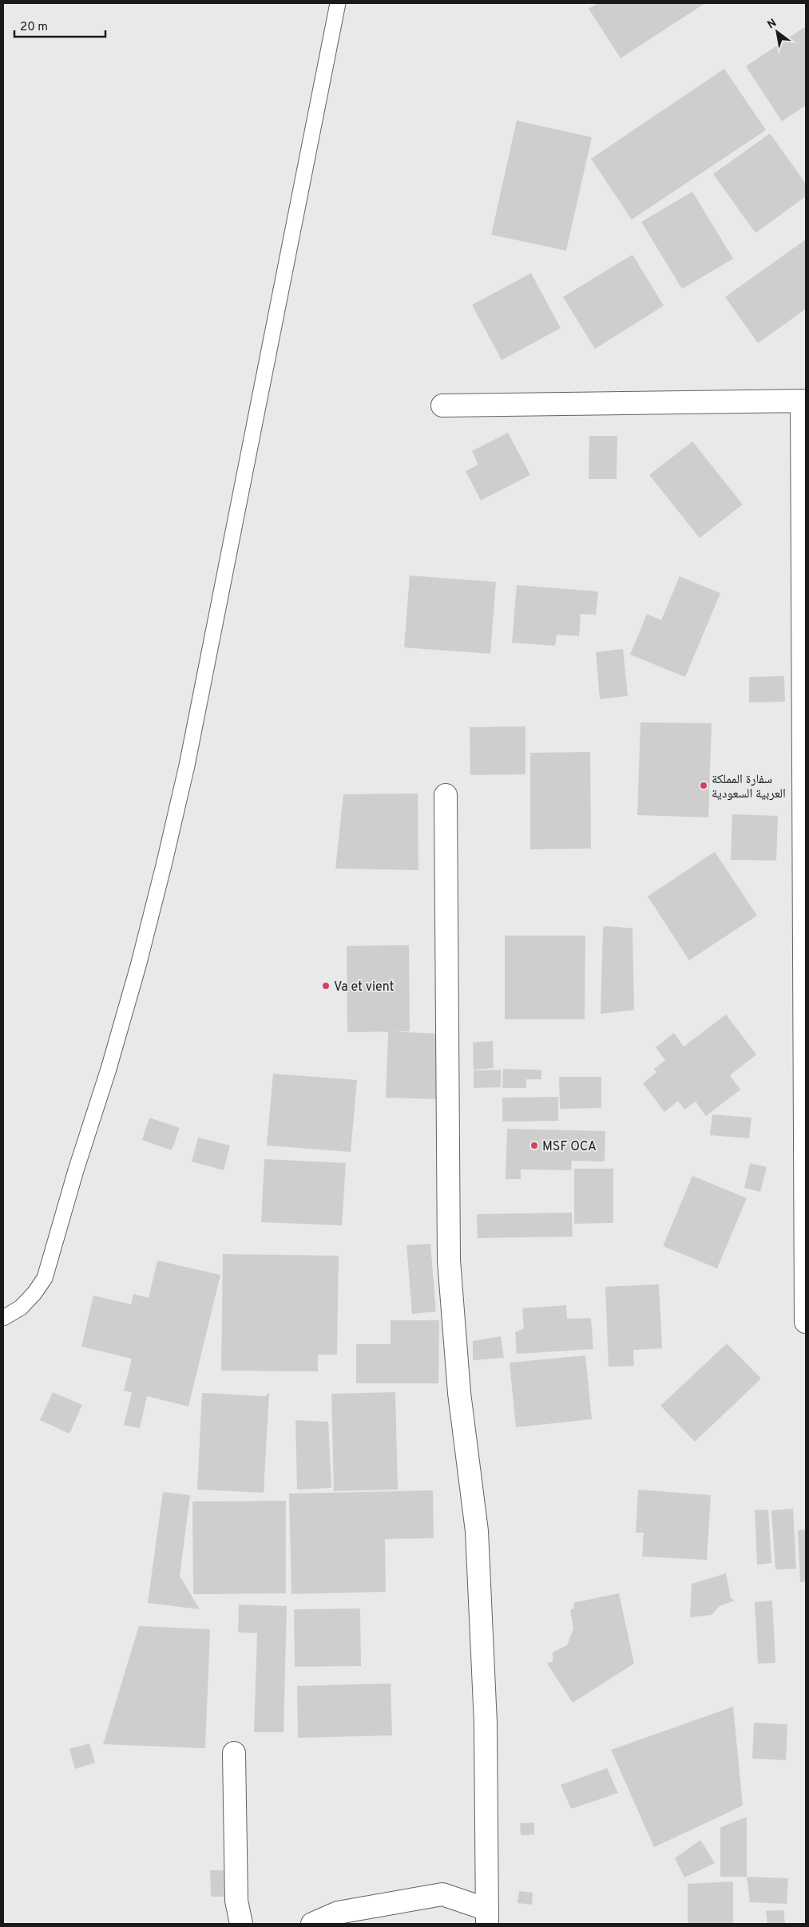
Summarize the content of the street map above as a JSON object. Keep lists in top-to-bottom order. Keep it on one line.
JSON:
{"places":["سفارة المملكة العربية السعودية","Va et vient","MSF OCA"],"scale_bar":"20 m","north":"top left"}
